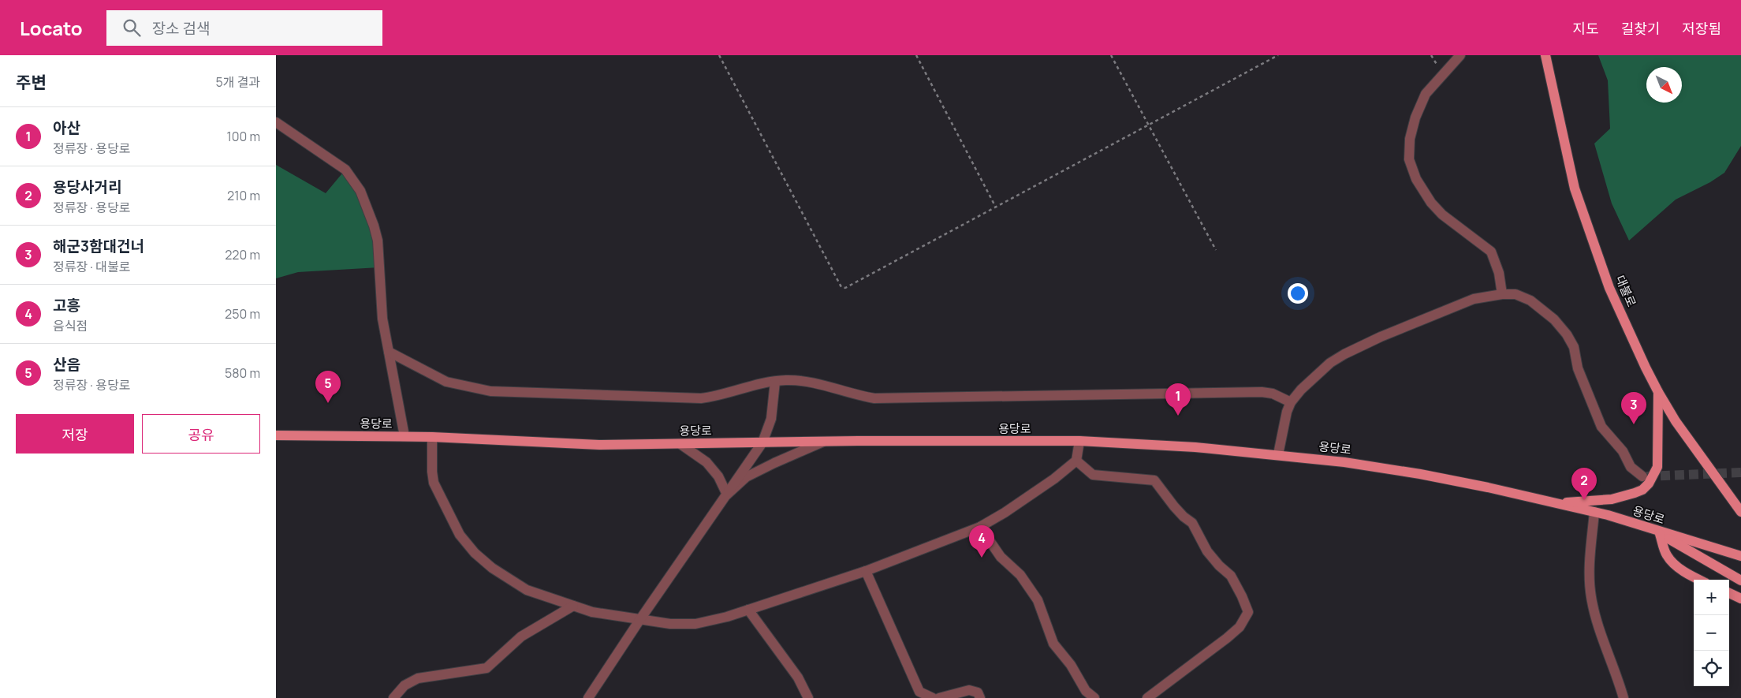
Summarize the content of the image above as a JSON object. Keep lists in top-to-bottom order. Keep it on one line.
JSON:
{"streets":{"main road":["대불로","용당로"]},"north":"bottom right","page":{"header":"Locato","search":"장소 검색","nav":["지도","길찾기","저장됨"],"heading":["주변","5개 결과"],"list":[{"mark":"1","name":"아산","note":"정류장 · 용당로","value":"100 m"},{"mark":"2","name":"용당사거리","note":"정류장 · 용당로","value":"210 m"},{"mark":"3","name":"해군3함대건너","note":"정류장 · 대불로","value":"220 m"},{"mark":"4","name":"고흥","note":"음식점","value":"250 m"},{"mark":"5","name":"산음","note":"정류장 · 용당로","value":"580 m"}],"pins":["5","1","3","2","4"],"buttons":["저장","공유"],"map_buttons":["+","−"]}}
